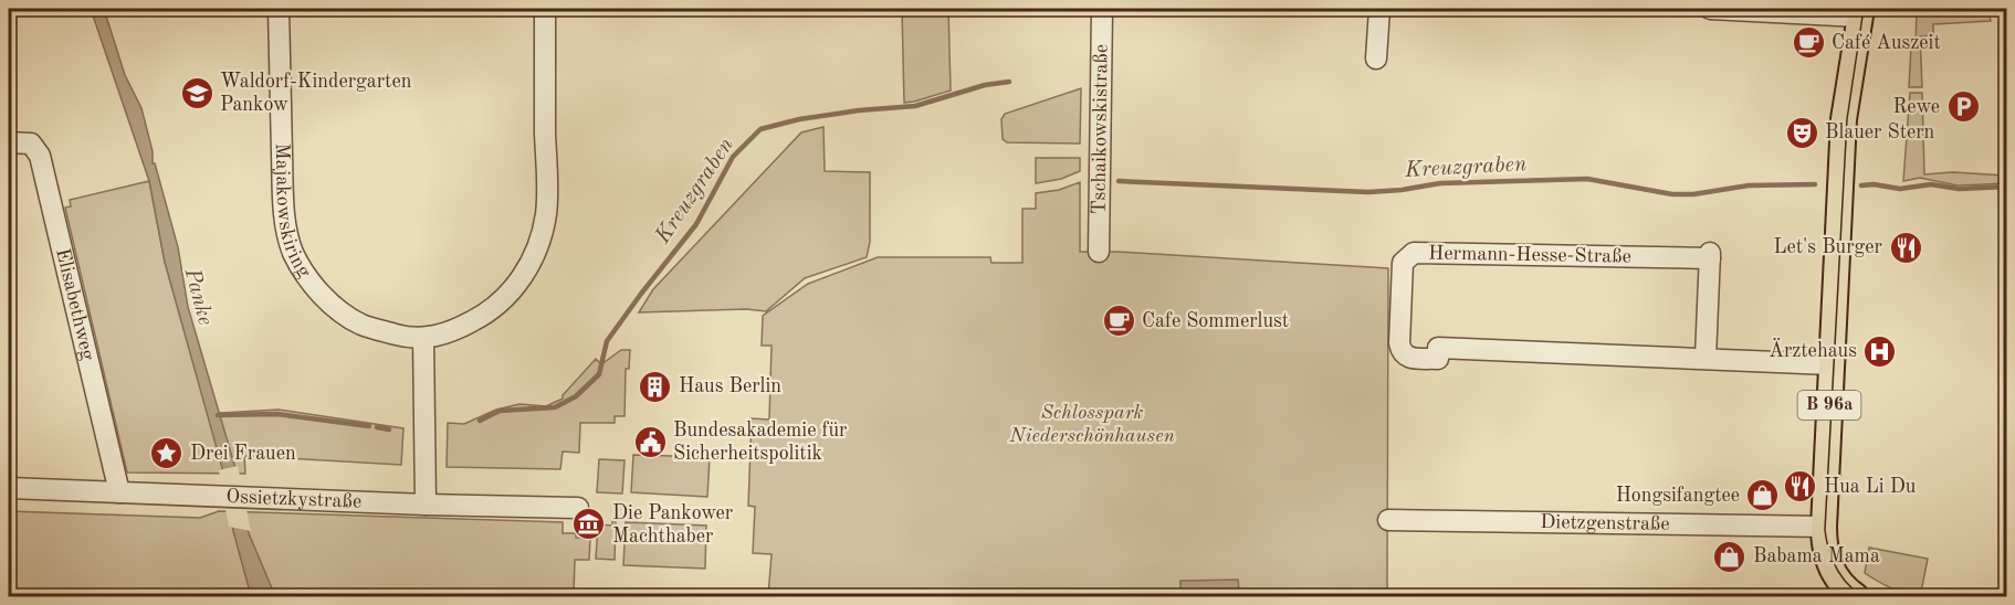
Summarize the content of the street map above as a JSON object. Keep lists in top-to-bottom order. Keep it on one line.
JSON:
{"streets":{"main road":["B 96a"],"street":["Tschaikowskistraße","Majakowskiring","Hermann-Hesse-Straße","Elisabethweg","Ossietzkystraße","Dietzgenstraße"]},"crossings":[["Hermann-Hesse-Straße","B 96a"],["Elisabethweg","Ossietzkystraße"],["B 96a","Dietzgenstraße"]],"water":["Kreuzgraben","Panke"],"parks":["Schlosspark Niederschönhausen"],"places":{"cafe":["Café Auszeit","Cafe Sommerlust"],"school or university":["Waldorf-Kindergarten Pankow"],"parking":["Rewe"],"theatre":["Blauer Stern"],"restaurant":["Let's Burger","Hua Li Du"],"hospital":["Ärztehaus"],"building":["Haus Berlin"],"public building":["Bundesakademie für Sicherheitspolitik"],"place":["Drei Frauen"],"shop":["Hongsifangtee","Babama Mama"],"museum":["Die Pankower Machthaber"]}}
